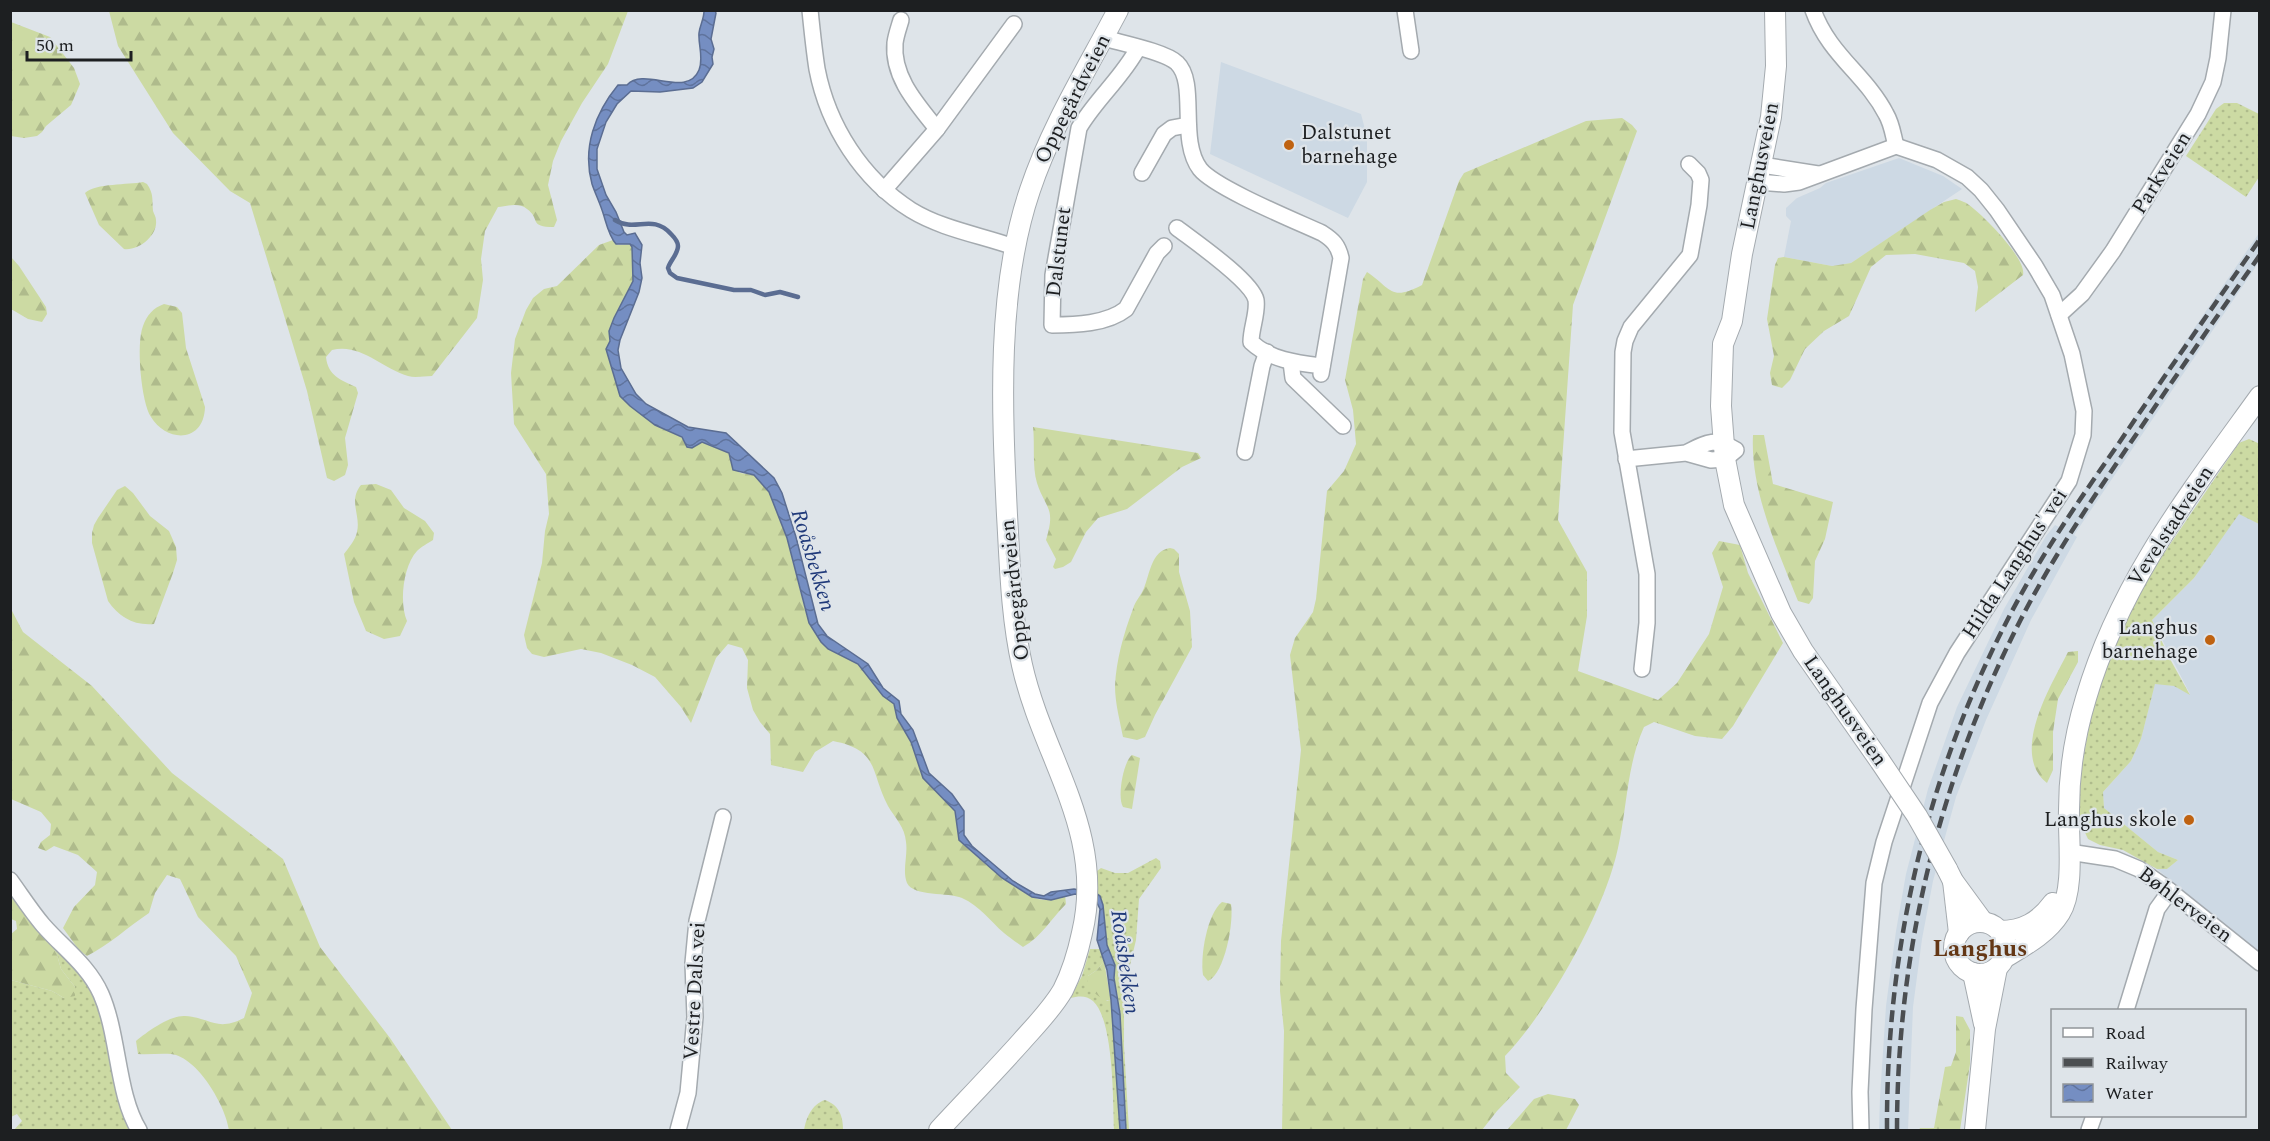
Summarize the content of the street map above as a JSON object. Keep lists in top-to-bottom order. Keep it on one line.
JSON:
{"streets":{"main road":["Oppegårdveien","Langhusveien","Vevelstadveien"],"street":["Parkveien","Dalstunet","Hilda Langhus' vei","Bøhlerveien","Vestre Dals vei"]},"crossings":[["Langhusveien","Vevelstadveien"],["Parkveien","Hilda Langhus' vei"],["Vevelstadveien","Bøhlerveien"]],"districts":["Langhus"],"water":["Roåsbekken"],"places":["Dalstunet barnehage","Langhus barnehage","Langhus skole"],"legend":["Road","Railway","Water"],"scale_bar":"50 m"}
